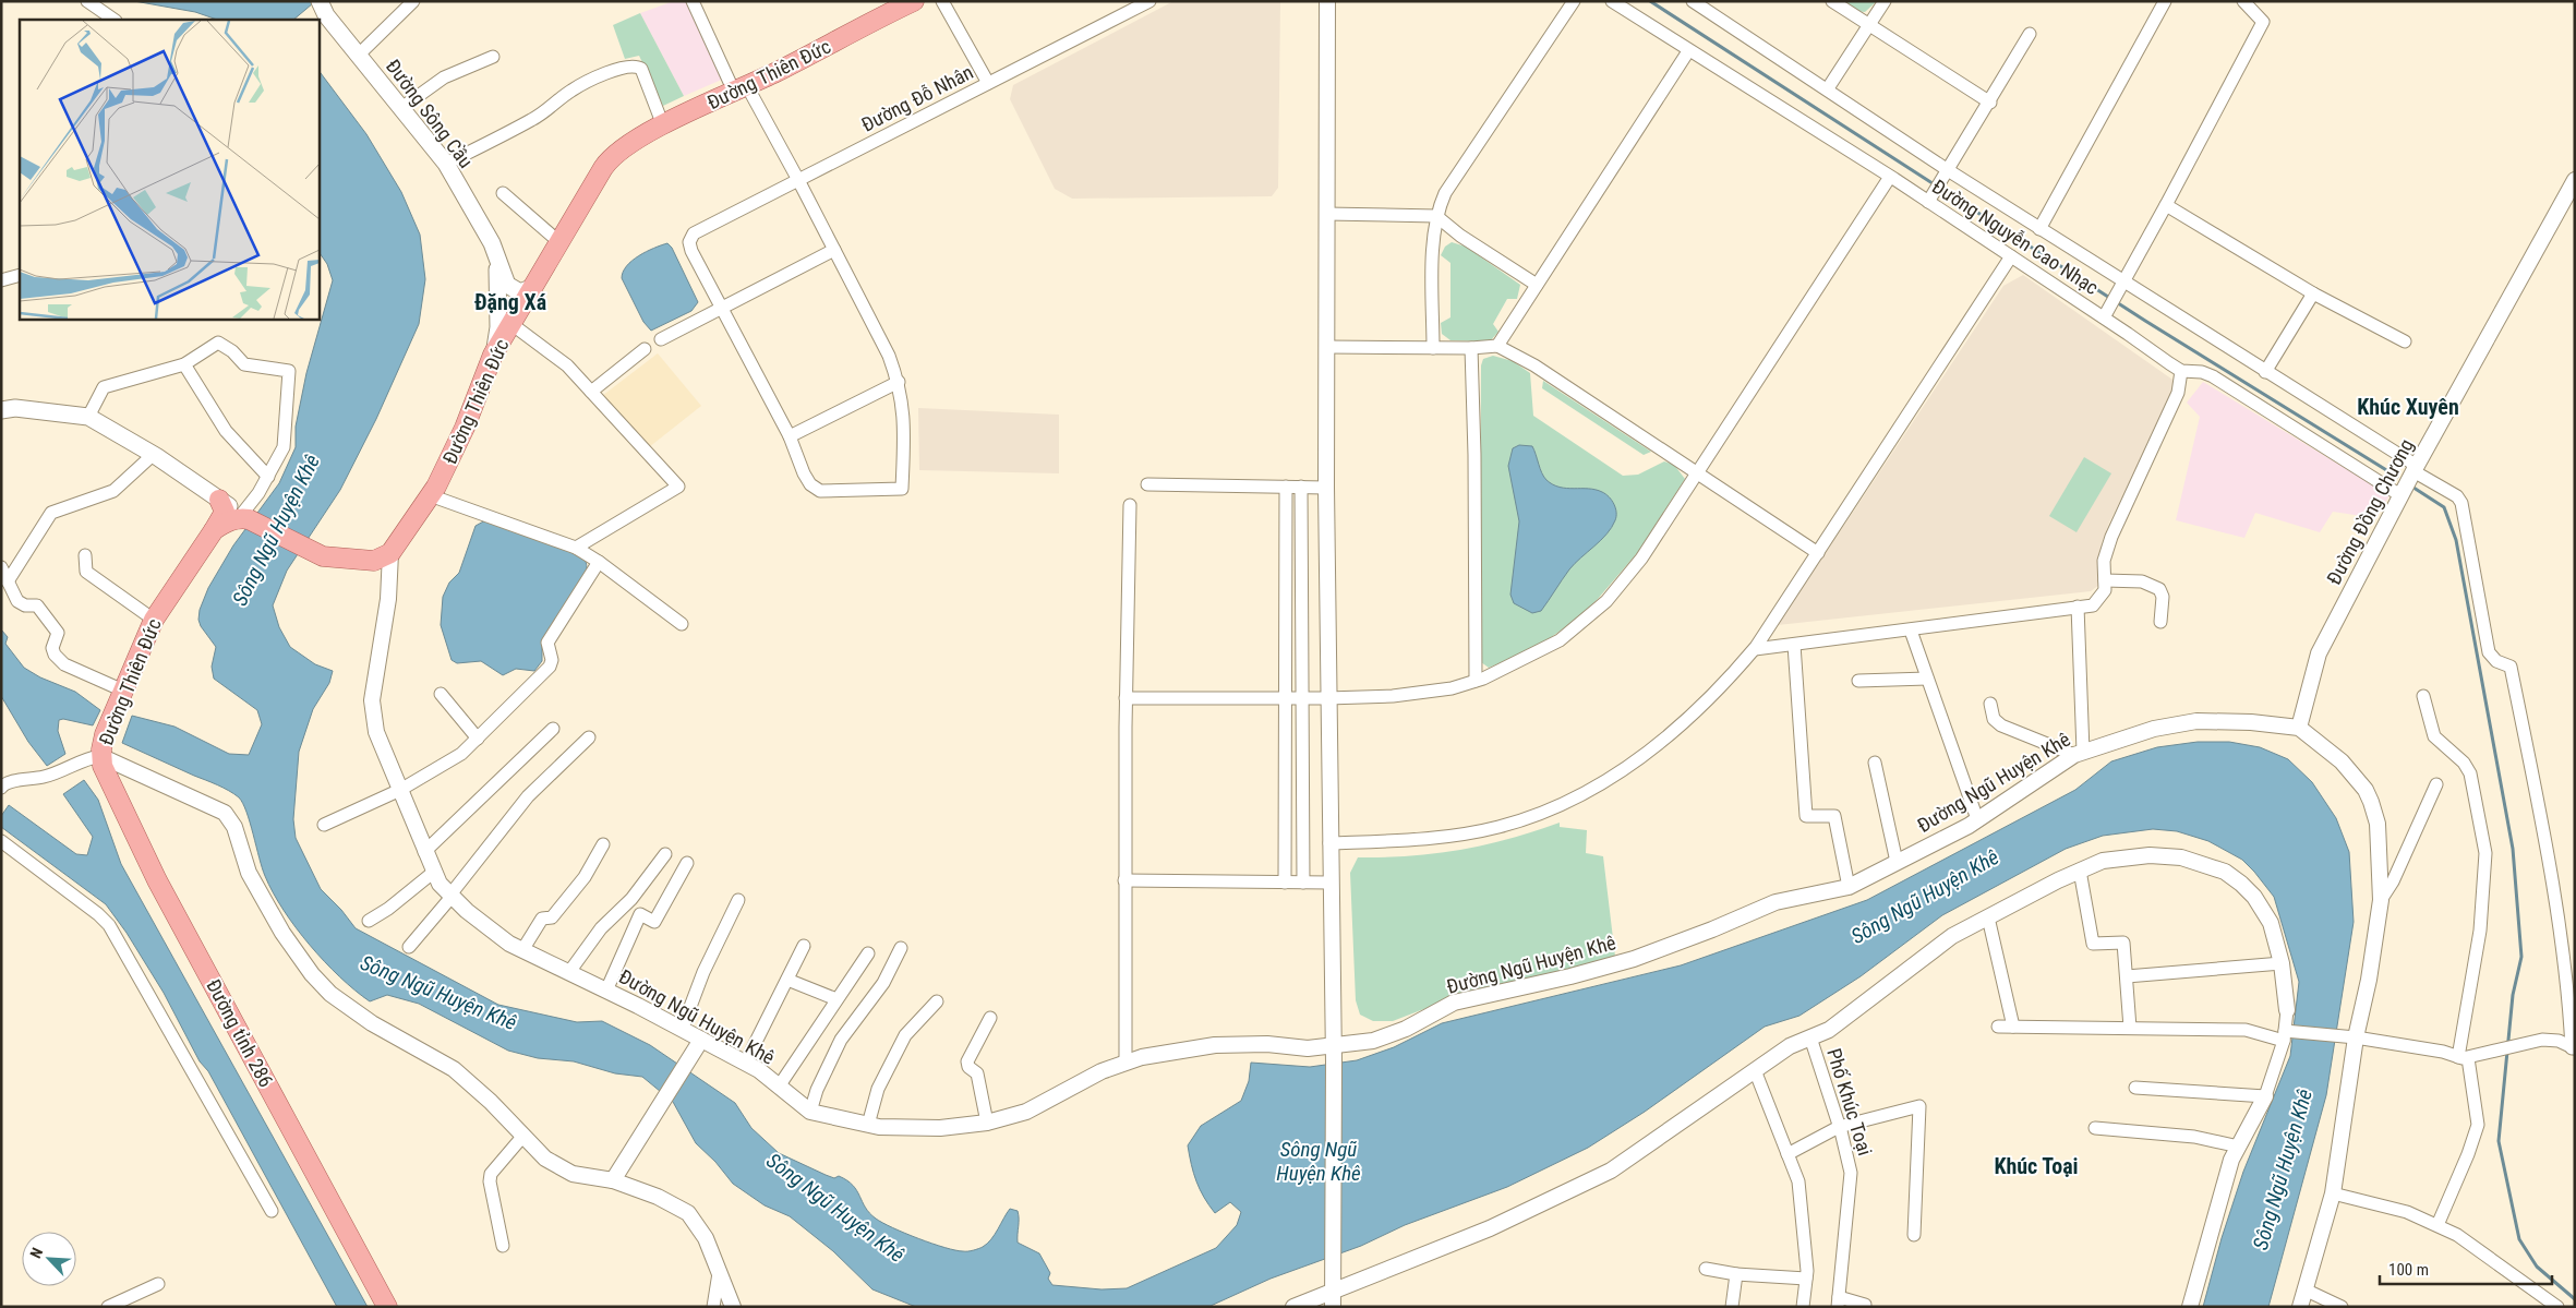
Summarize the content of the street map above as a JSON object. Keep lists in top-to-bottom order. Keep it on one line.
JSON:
{"streets":{"main road":["Đường Thiên Đức","Đường Sông Cầu","Đường tỉnh 286"],"street":["Đường Đỗ Nhân","Đường Nguyễn Cao Nhạc","Đường Đồng Chương","Đường Ngũ Huyện Khê","Phố Khúc Toại"]},"crossings":[["Đường Thiên Đức","Đường Sông Cầu"],["Đường Thiên Đức","Đường Ngũ Huyện Khê"],["Đường Thiên Đức","Đường tỉnh 286"],["Đường Nguyễn Cao Nhạc","Đường Đồng Chương"],["Đường Đồng Chương","Đường Ngũ Huyện Khê"]],"districts":["Đặng Xá","Khúc Xuyên","Khúc Toại"],"water":["Sông Ngũ Huyện Khê"],"scale_bar":"100 m","north":"top left"}
